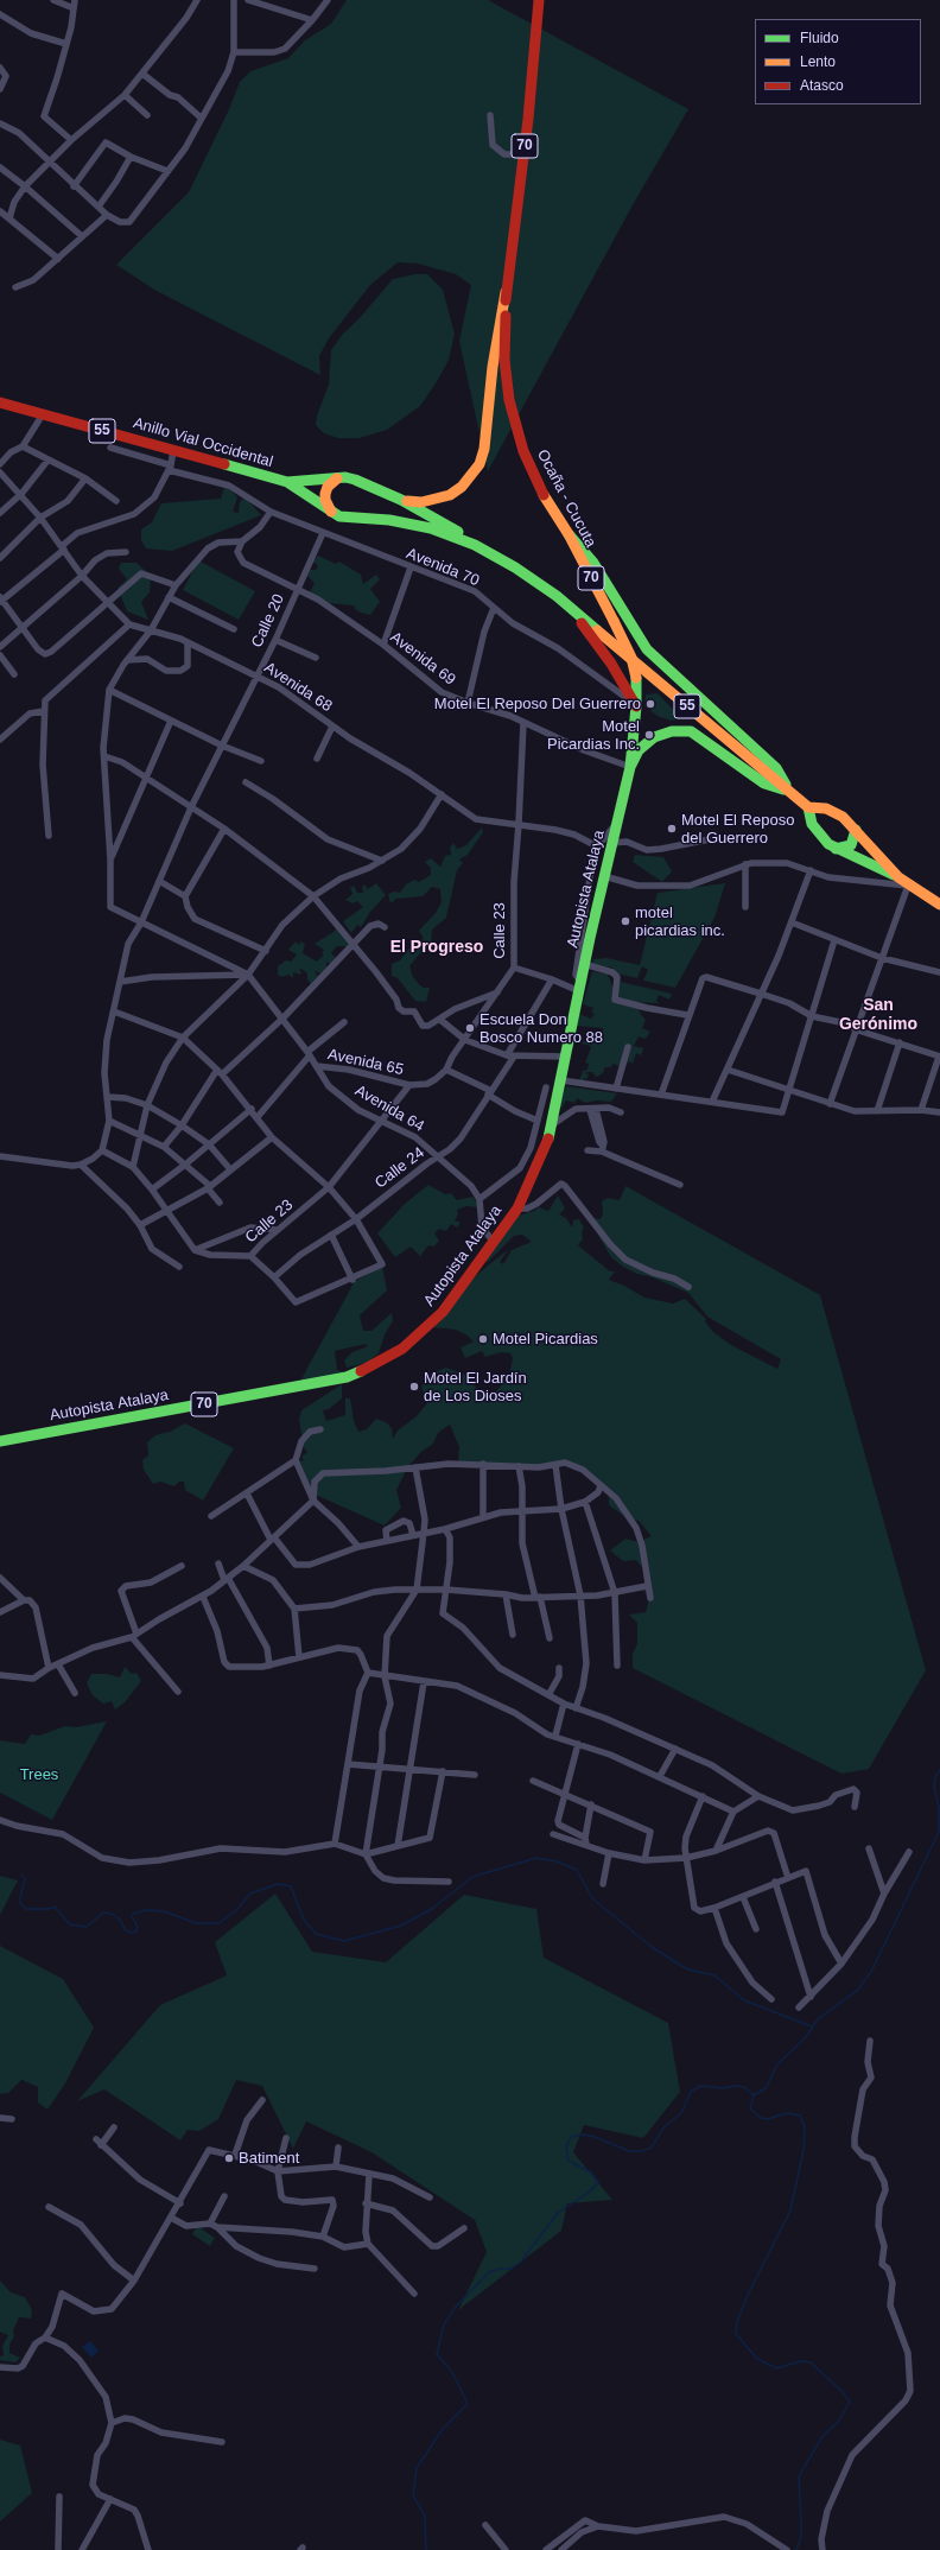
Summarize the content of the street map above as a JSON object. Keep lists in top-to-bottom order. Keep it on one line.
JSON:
{"streets":{"main road":["70","55","Anillo Vial Occidental","Ocaña - Cucuta","Autopista Atalaya"],"street":["Avenida 70","Calle 20","Avenida 69","Avenida 68","Calle 23","Avenida 65","Avenida 64","Calle 24"]},"crossings":[["70","Ocaña - Cucuta"],["Ocaña - Cucuta","Avenida 70"],["Ocaña - Cucuta","Avenida 69"],["Ocaña - Cucuta","Autopista Atalaya"],["Avenida 70","Calle 20"],["Calle 20","Avenida 69"],["Calle 20","Avenida 68"],["Avenida 69","Autopista Atalaya"],["Avenida 69","Calle 23"],["Avenida 68","Calle 23"],["Calle 23","Avenida 65"],["Calle 23","Avenida 64"],["Avenida 65","Avenida 64"],["Avenida 64","Calle 24"]],"districts":["El Progreso","San Gerónimo"],"parks":["Trees"],"places":["Motel El Reposo Del Guerrero","Motel Picardias Inc.","Motel El Reposo del Guerrero","motel picardias inc.","Escuela Don Bosco Numero 88","Motel Picardias","Motel El Jardín de Los Dioses","Batiment"],"legend":["Fluido","Lento","Atasco"]}
